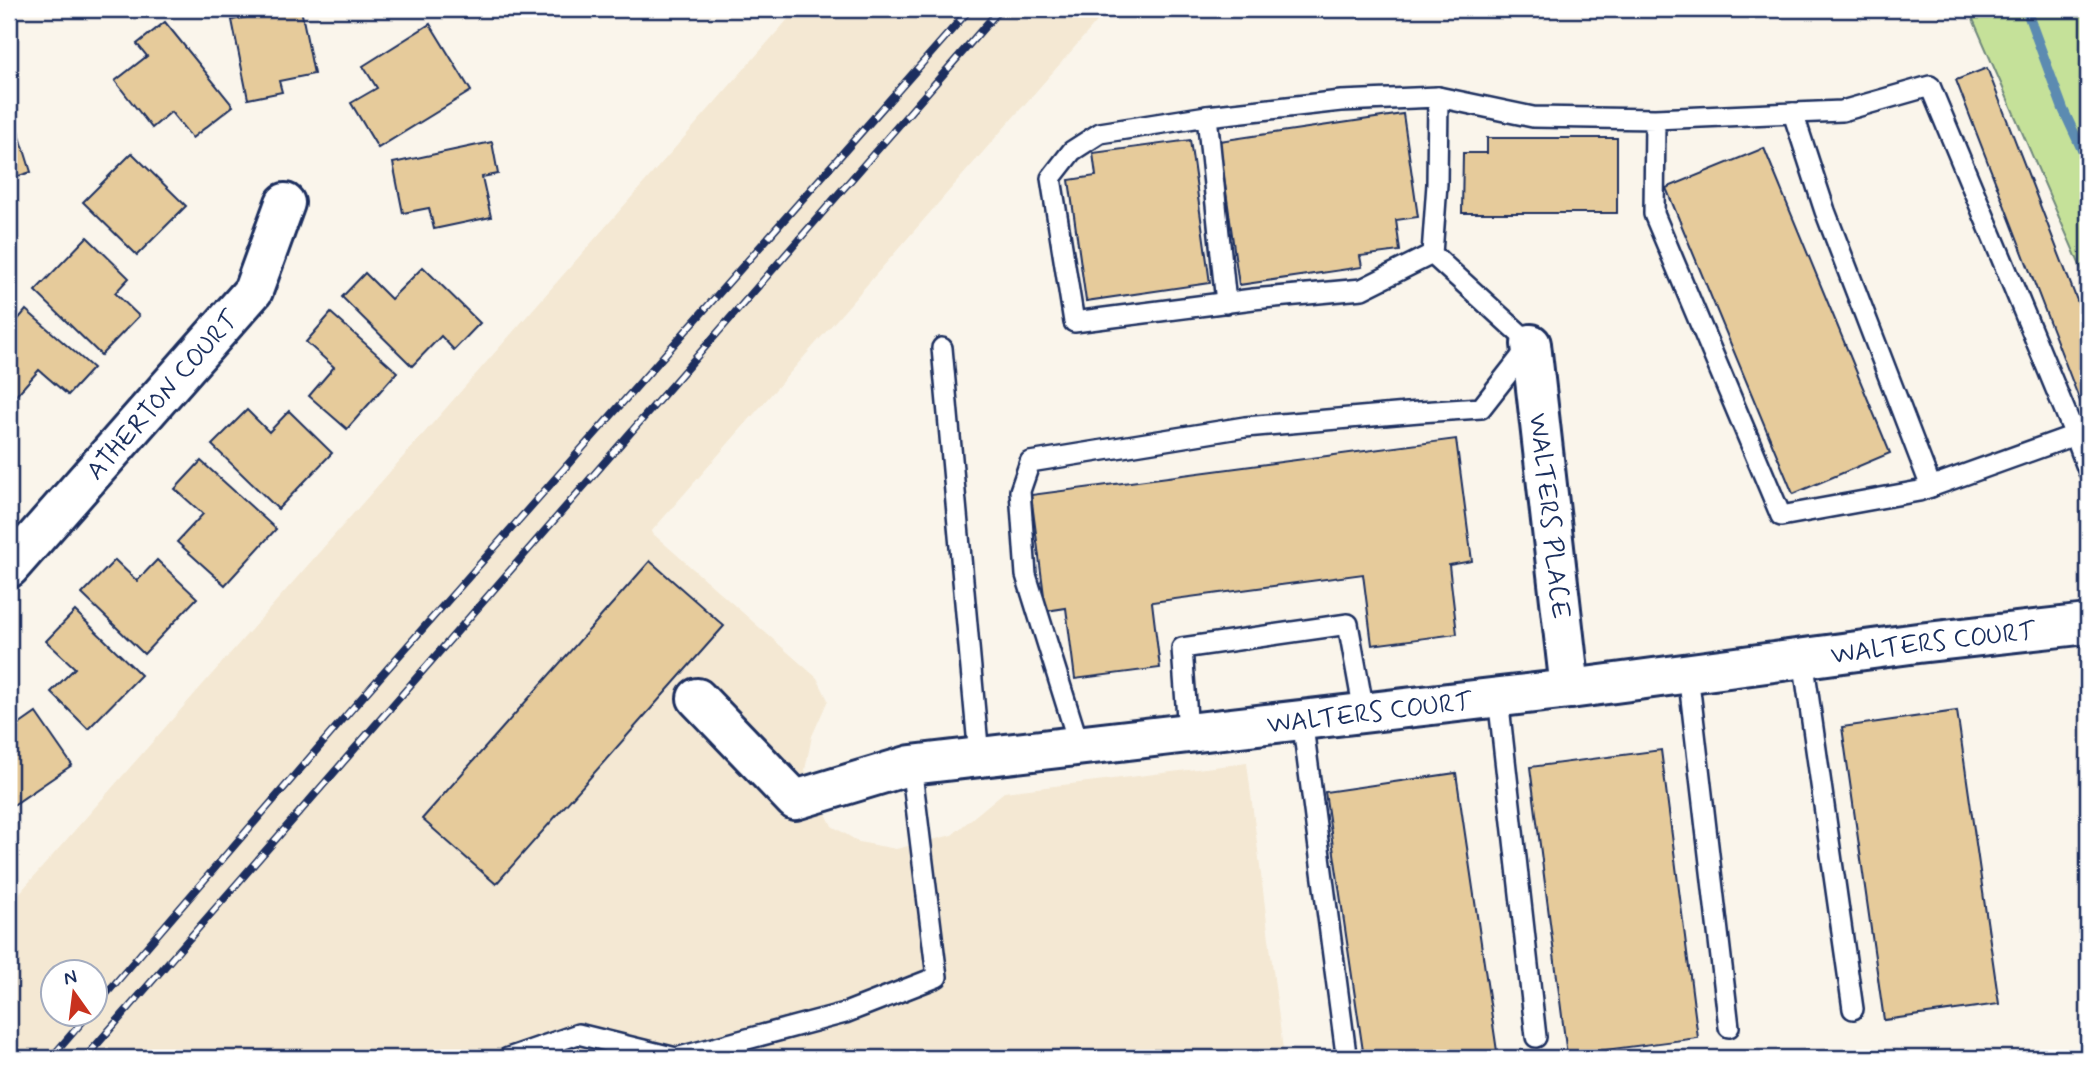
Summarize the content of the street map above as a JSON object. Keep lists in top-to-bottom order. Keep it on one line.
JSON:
{"streets":{"street":["ATHERTON COURT","WALTERS PLACE","WALTERS COURT"]},"crossings":[["WALTERS PLACE","WALTERS COURT"]],"north":"top"}
